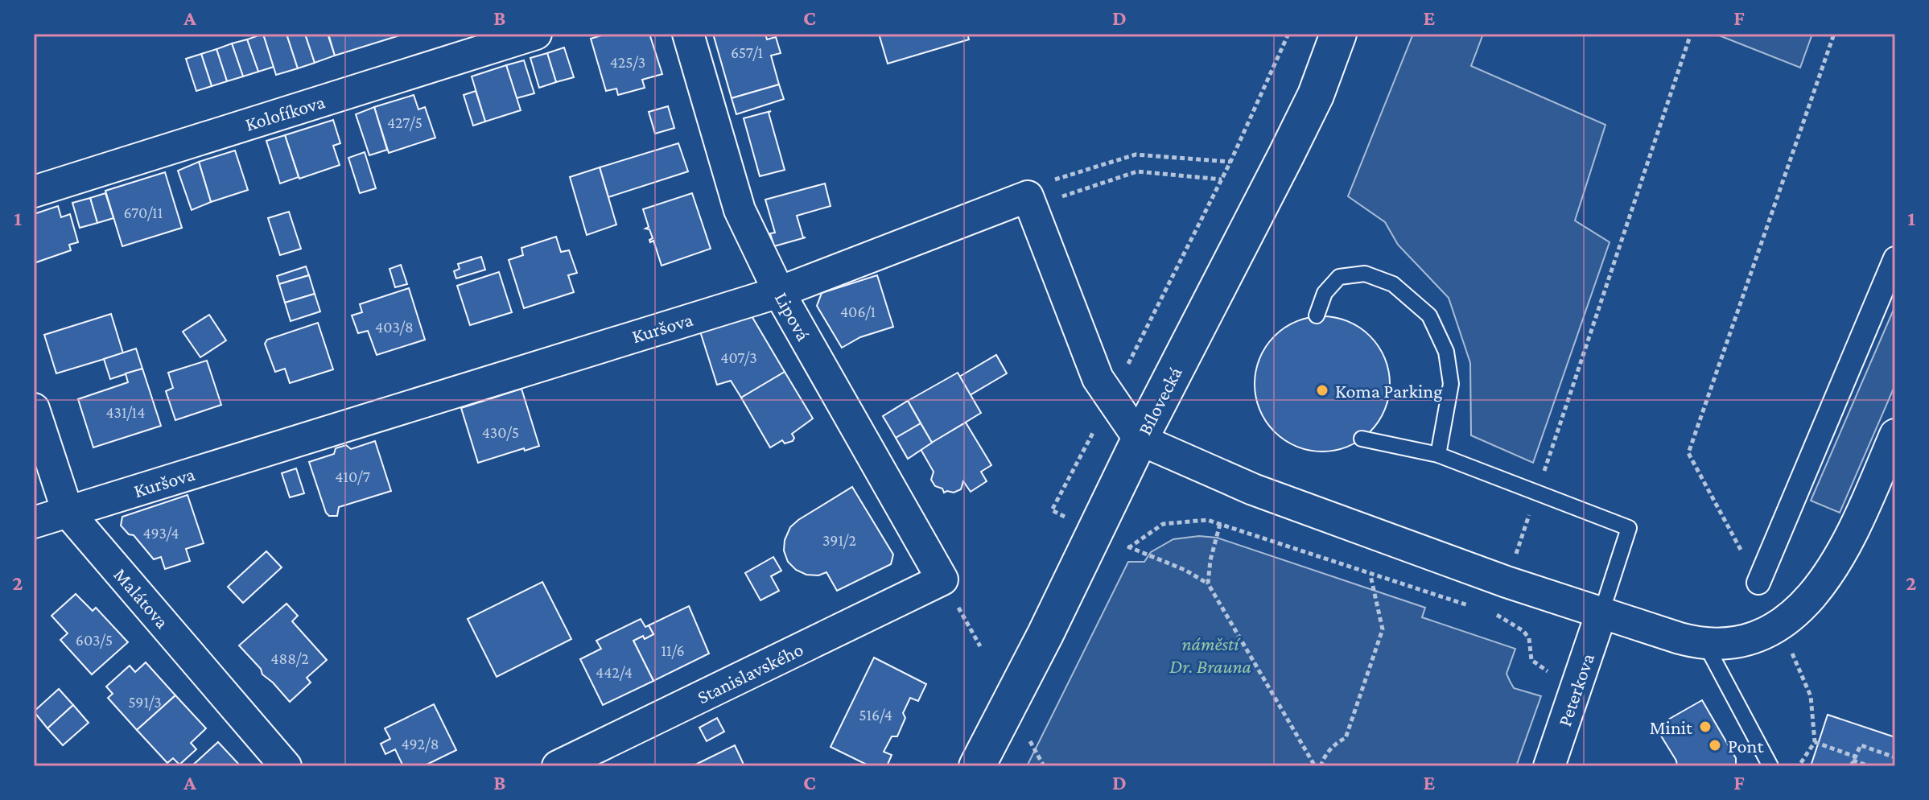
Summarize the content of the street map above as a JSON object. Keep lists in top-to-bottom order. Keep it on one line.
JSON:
{"streets":{"street":["Kolofíkova","Lipová","Kuršova","Bílovecká","Malátova","Stanislavského","Peterkova"]},"crossings":[["Lipová","Kuršova"],["Lipová","Stanislavského"],["Kuršova","Malátova"]],"parks":["náměstí Dr. Brauna"],"places":["Koma Parking","Minit","Pont"],"house_numbers":["657/1","425/3","427/5","670/11","406/1","403/8","407/3","431/14","430/5","410/7","493/4","391/2","603/5","11/6","488/2","442/4","591/3","516/4","492/8"],"grid":{"columns":["A","B","C","D","E","F"],"rows":["1","2"]}}
